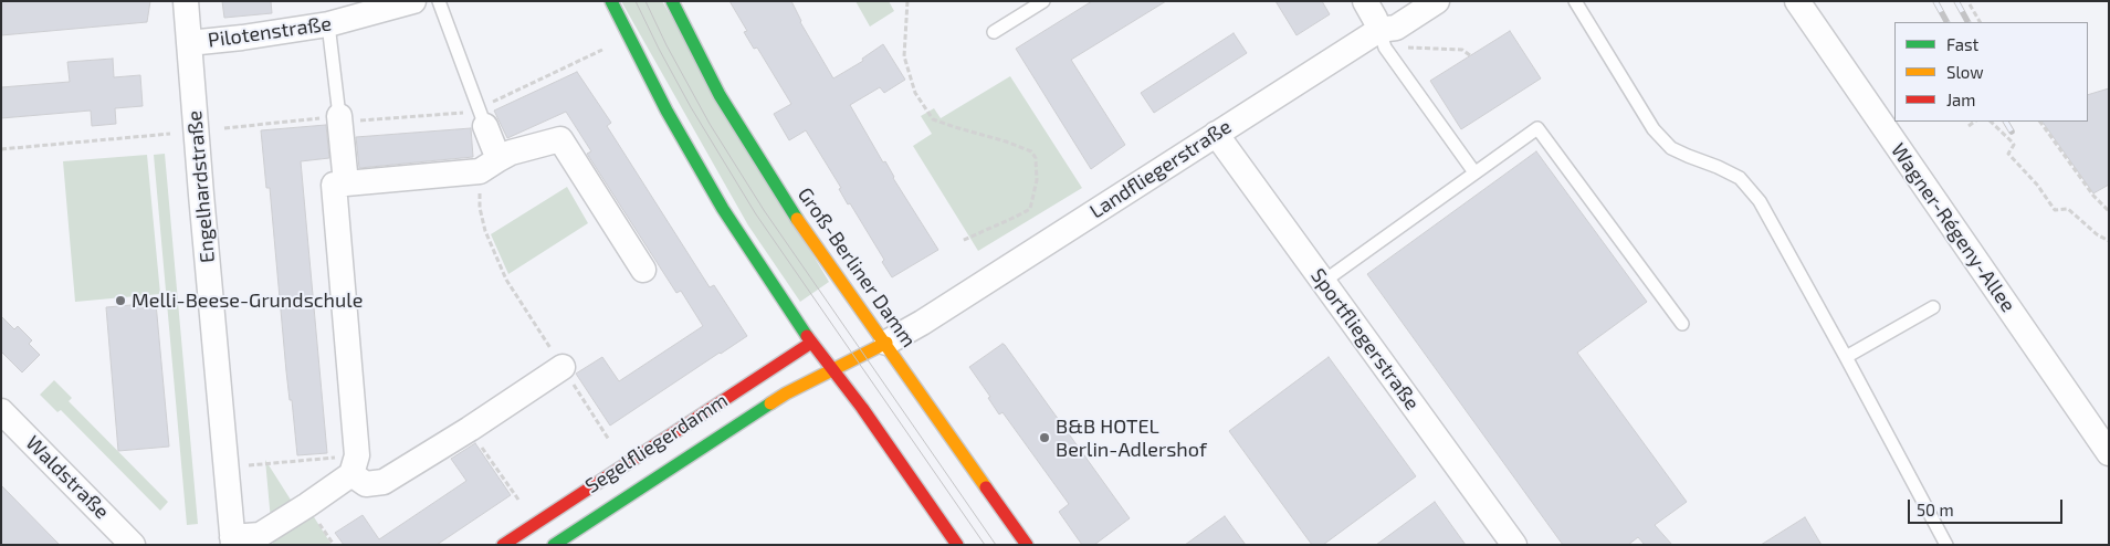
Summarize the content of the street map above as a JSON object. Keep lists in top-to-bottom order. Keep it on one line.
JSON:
{"streets":{"main road":["Groß-Berliner Damm","Segelfliegerdamm"],"street":["Pilotenstraße","Landfliegerstraße","Engelhardstraße","Wagner-Régeny-Allee","Sportfliegerstraße","Waldstraße"]},"crossings":[["Pilotenstraße","Engelhardstraße"],["Landfliegerstraße","Groß-Berliner Damm"],["Landfliegerstraße","Sportfliegerstraße"],["Landfliegerstraße","Segelfliegerdamm"],["Groß-Berliner Damm","Segelfliegerdamm"]],"places":["Melli-Beese-Grundschule","B&B HOTEL Berlin-Adlershof"],"legend":["Fast","Slow","Jam"],"scale_bar":"50 m"}
